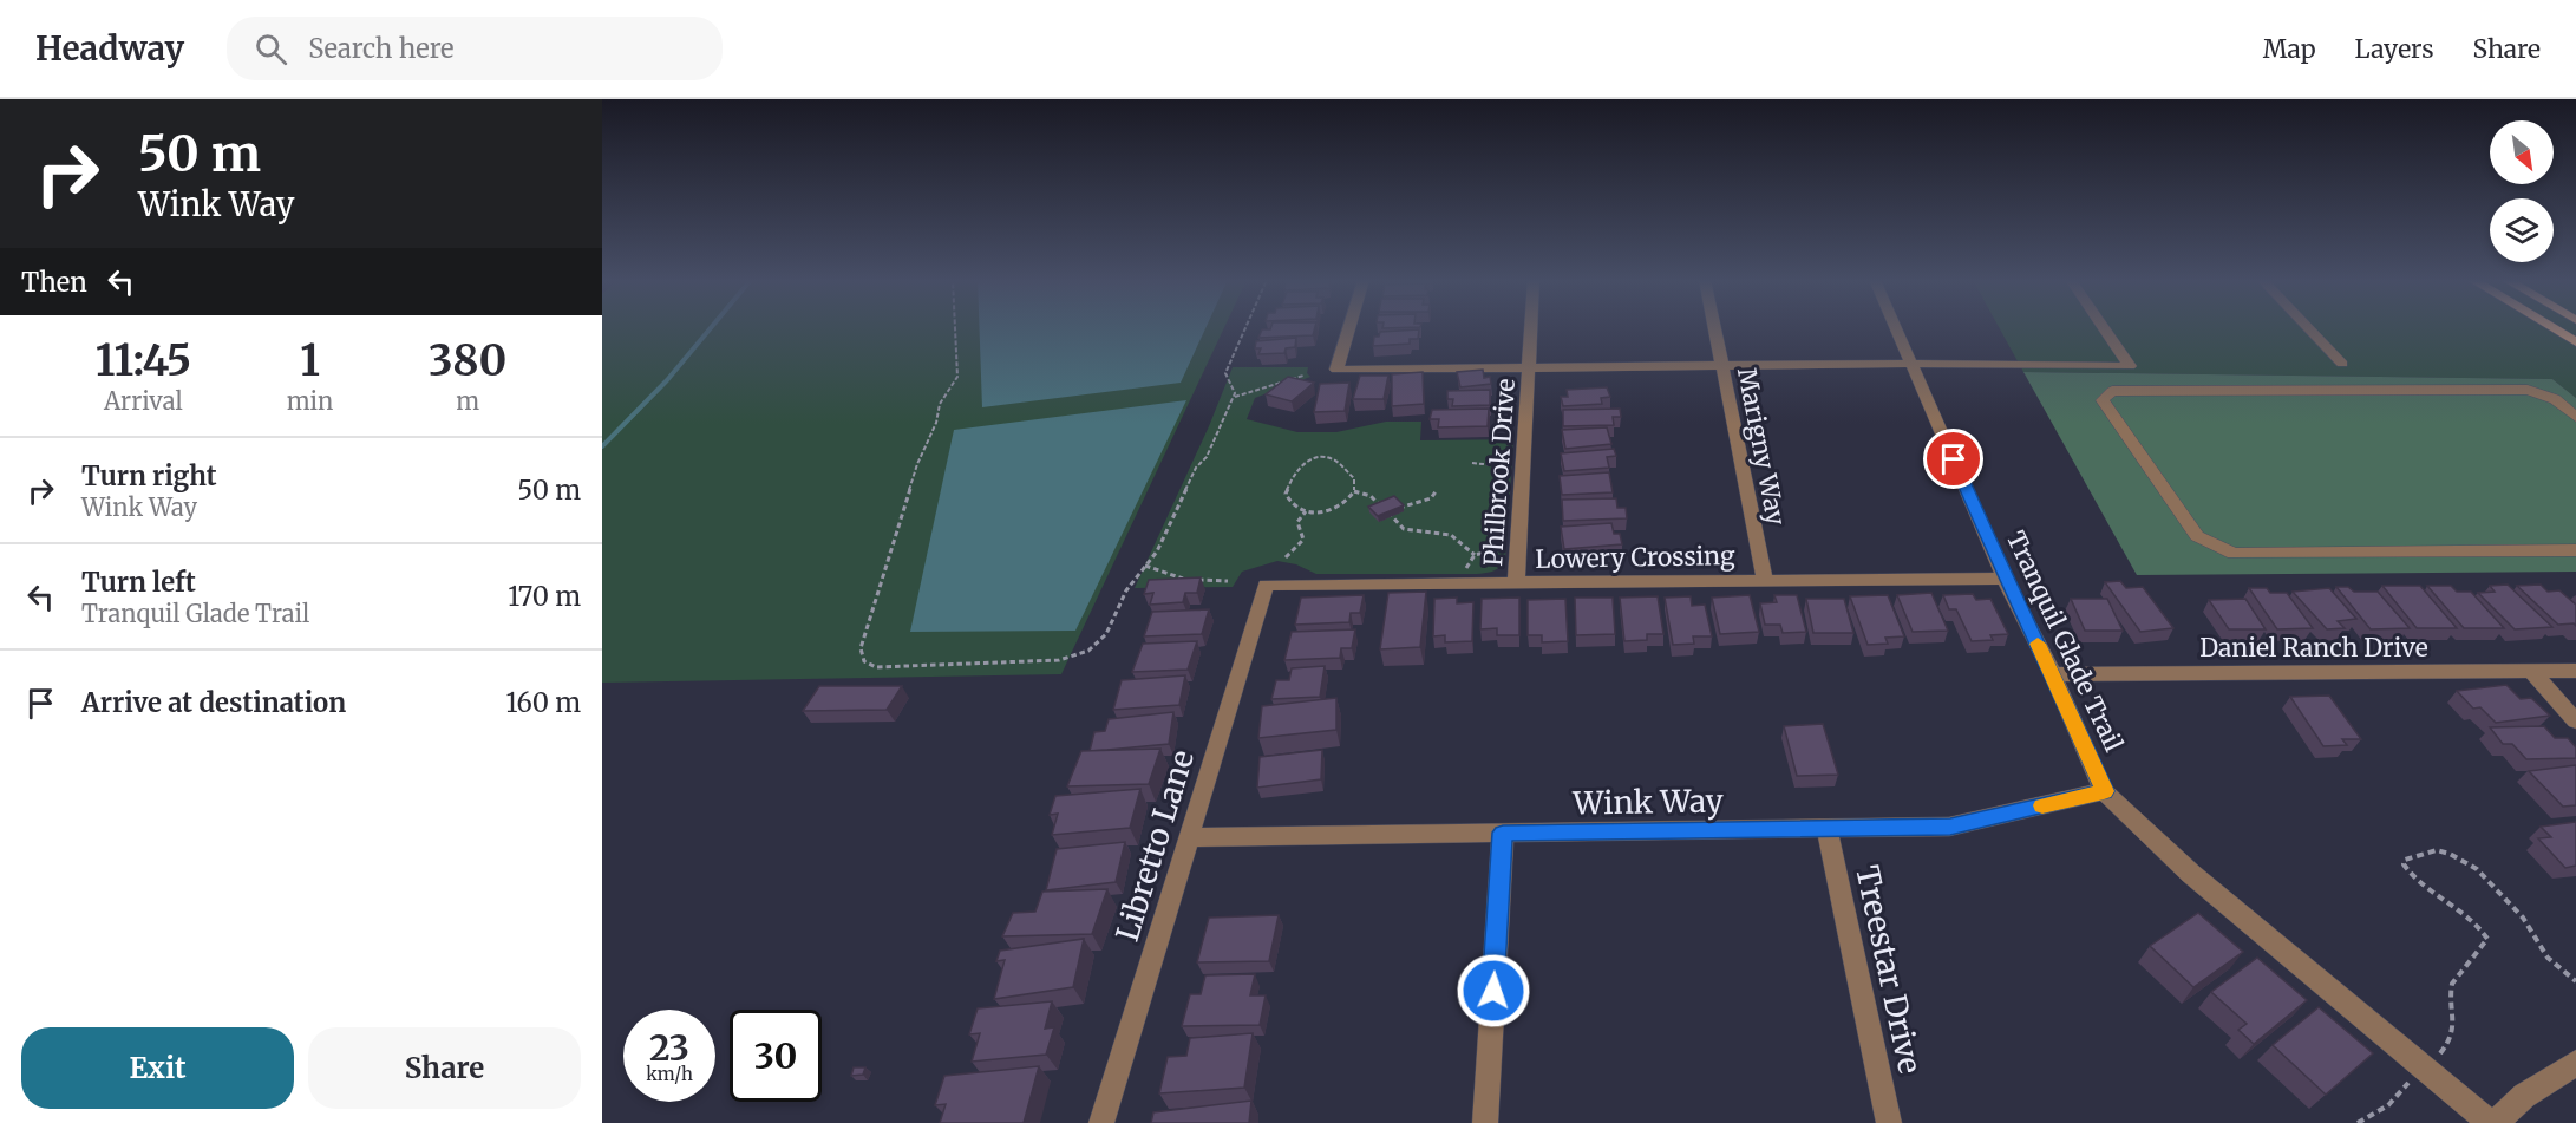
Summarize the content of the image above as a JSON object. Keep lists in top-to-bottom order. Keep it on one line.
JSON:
{"streets":{"street":["Marigny Way","Philbrook Drive","Lowery Crossing","Tranquil Glade Trail","Daniel Ranch Drive","Wink Way","Libretto Lane","Treestar Drive"]},"crossings":[["Marigny Way","Lowery Crossing"],["Philbrook Drive","Lowery Crossing"],["Lowery Crossing","Tranquil Glade Trail"],["Lowery Crossing","Libretto Lane"],["Tranquil Glade Trail","Daniel Ranch Drive"],["Tranquil Glade Trail","Wink Way"],["Wink Way","Libretto Lane"],["Wink Way","Treestar Drive"]],"north":"bottom right","page":{"header":"Headway","search":"Search here","nav":["Map","Layers","Share"],"turn":["50 m","Wink Way"],"then":"Then","eta":["11:45","Arrival","1","min","380","m"],"list":[{"name":"Turn right","note":"Wink Way","value":"50 m"},{"name":"Turn left","note":"Tranquil Glade Trail","value":"170 m"},{"name":"Arrive at destination","value":"160 m"}],"speed":"23 km/h","limit":"30","buttons":["Exit","Share"]}}
